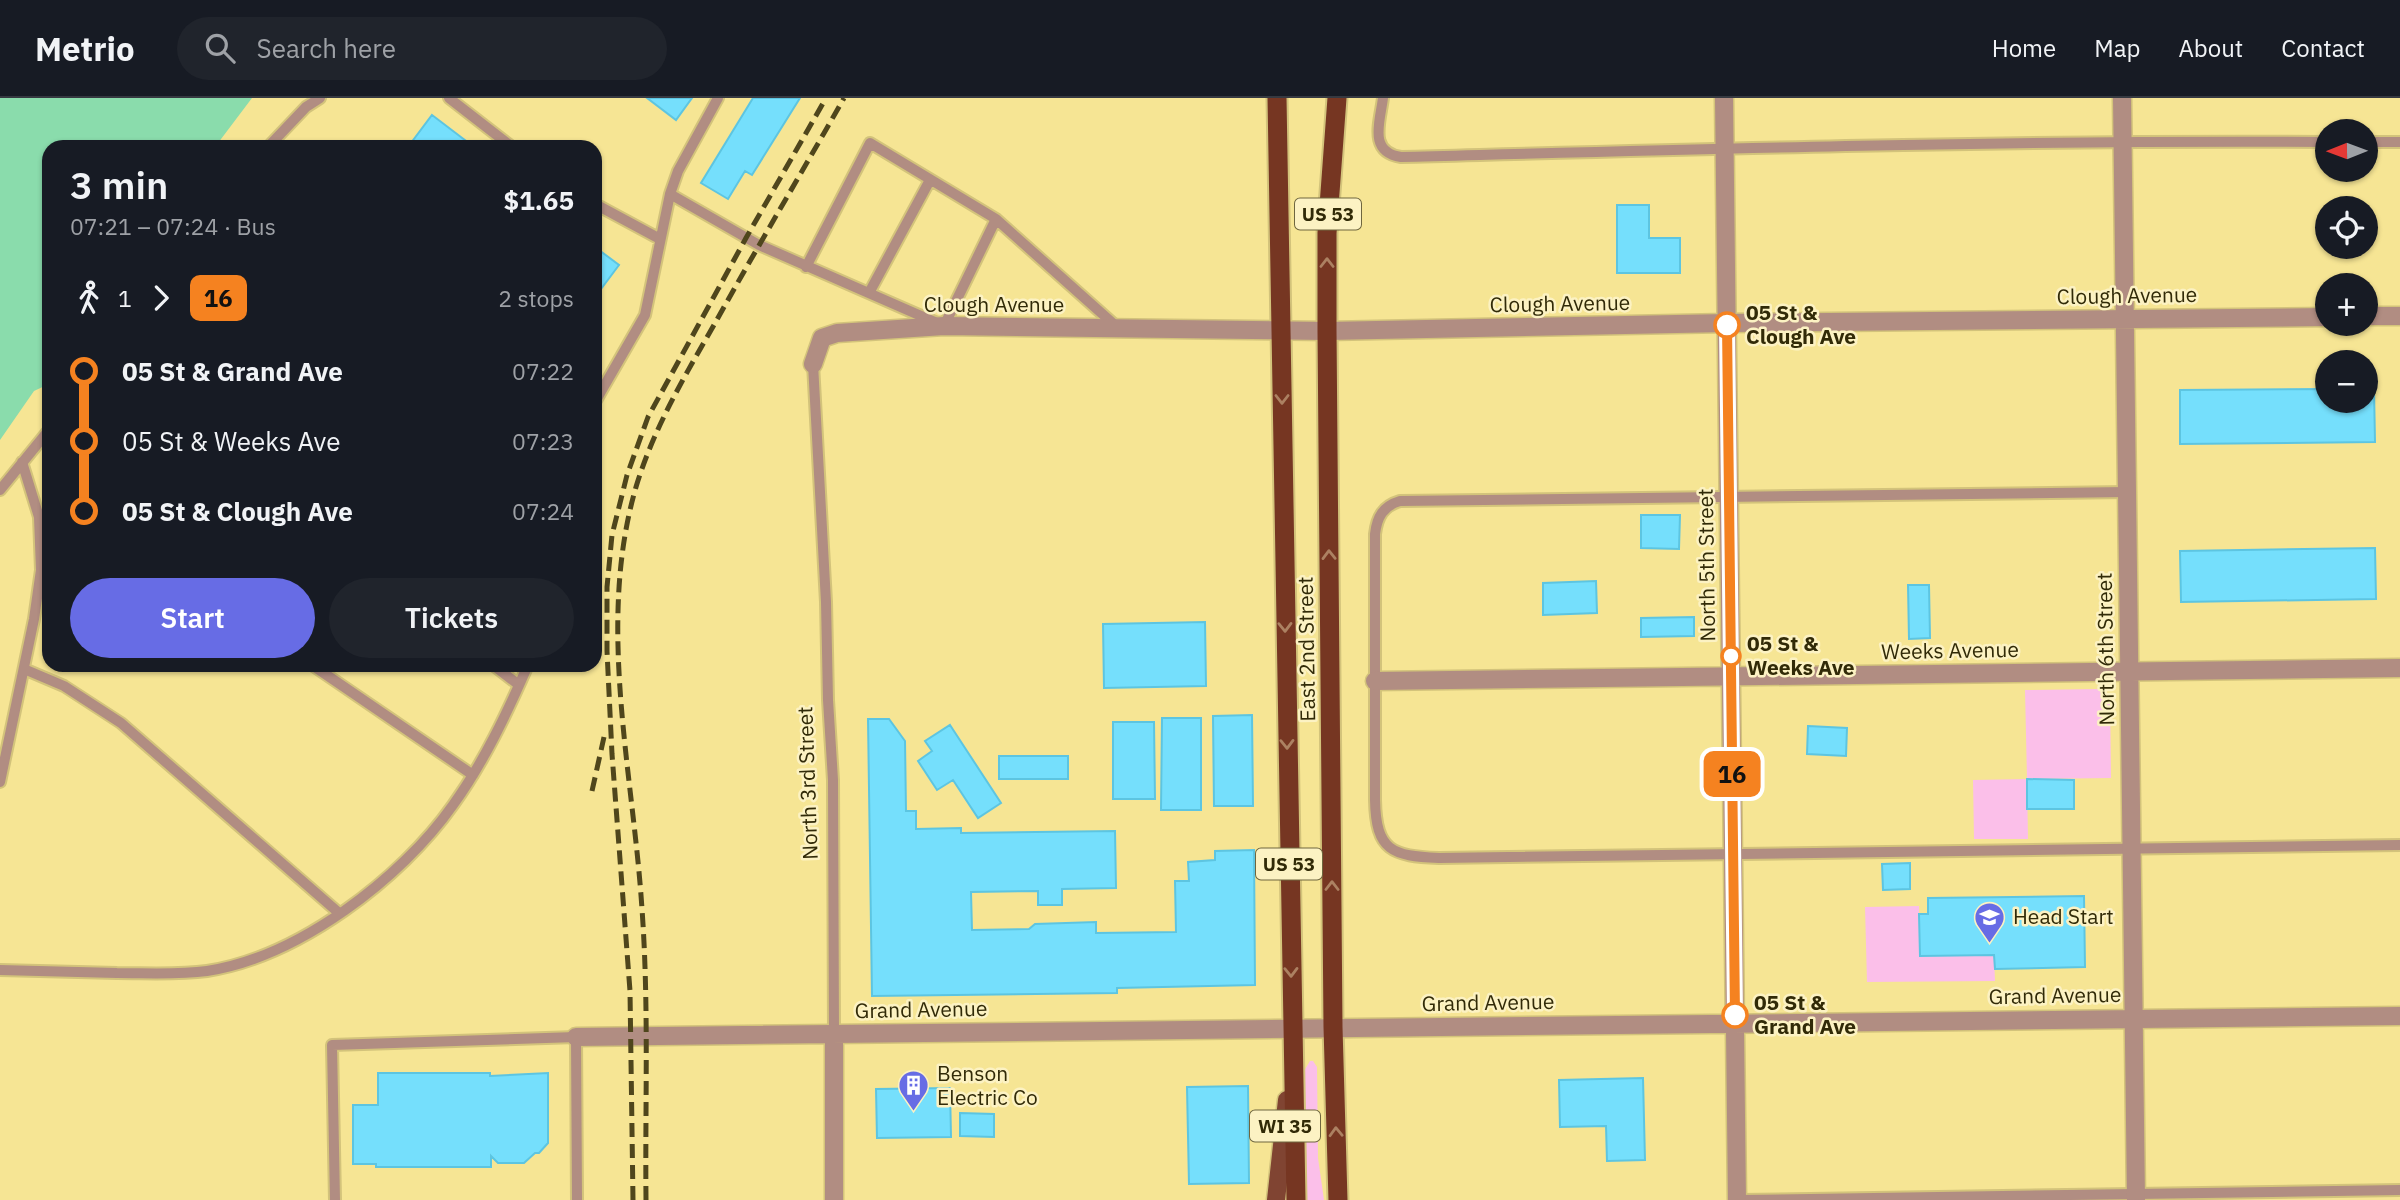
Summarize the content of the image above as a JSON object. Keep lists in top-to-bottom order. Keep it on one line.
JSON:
{"streets":{"highway":["US 53","East 2nd Street"],"main road":["WI 35"],"street":["Clough Avenue","North 5th Street","North 6th Street","Weeks Avenue","North 3rd Street","Grand Avenue"]},"crossings":[["Clough Avenue","North 5th Street"],["Clough Avenue","East 2nd Street"],["Clough Avenue","North 6th Street"],["Clough Avenue","North 3rd Street"],["North 5th Street","Weeks Avenue"],["North 5th Street","Grand Avenue"],["East 2nd Street","Grand Avenue"],["East 2nd Street","WI 35"],["North 6th Street","Weeks Avenue"],["North 6th Street","Grand Avenue"],["North 3rd Street","Grand Avenue"]],"places":{"other":["05 St & Clough Ave","05 St & Weeks Ave","05 St & Grand Ave"],"school or university":["Head Start"],"building":["Benson Electric Co"]},"lines":["bus line 16"],"north":"left","page":{"header":"Metrio","search":"Search here","nav":["Home","Map","About","Contact"],"on_map":"16","map_buttons":["+","−"],"heading":["3 min","07:21 – 07:24 · Bus","$1.65"],"legs":["1","16","2 stops"],"list":[{"name":"05 St & Grand Ave","value":"07:22"},{"name":"05 St & Weeks Ave","value":"07:23"},{"name":"05 St & Clough Ave","value":"07:24"}],"buttons":["Start","Tickets"]}}
